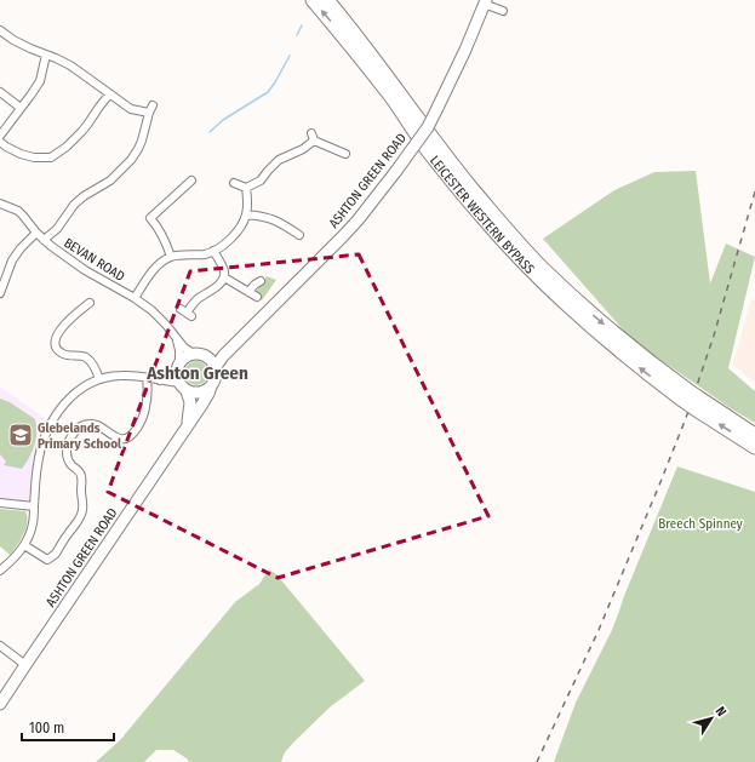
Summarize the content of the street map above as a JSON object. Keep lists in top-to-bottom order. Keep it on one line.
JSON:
{"streets":{"highway":["LEICESTER WESTERN BYPASS"],"street":["ASHTON GREEN ROAD","BEVAN ROAD"]},"crossings":[["ASHTON GREEN ROAD","BEVAN ROAD"]],"districts":["Ashton Green"],"parks":["Breech Spinney"],"places":{"school or university":["Glebelands Primary School"]},"scale_bar":"100 m","north":"top right"}
